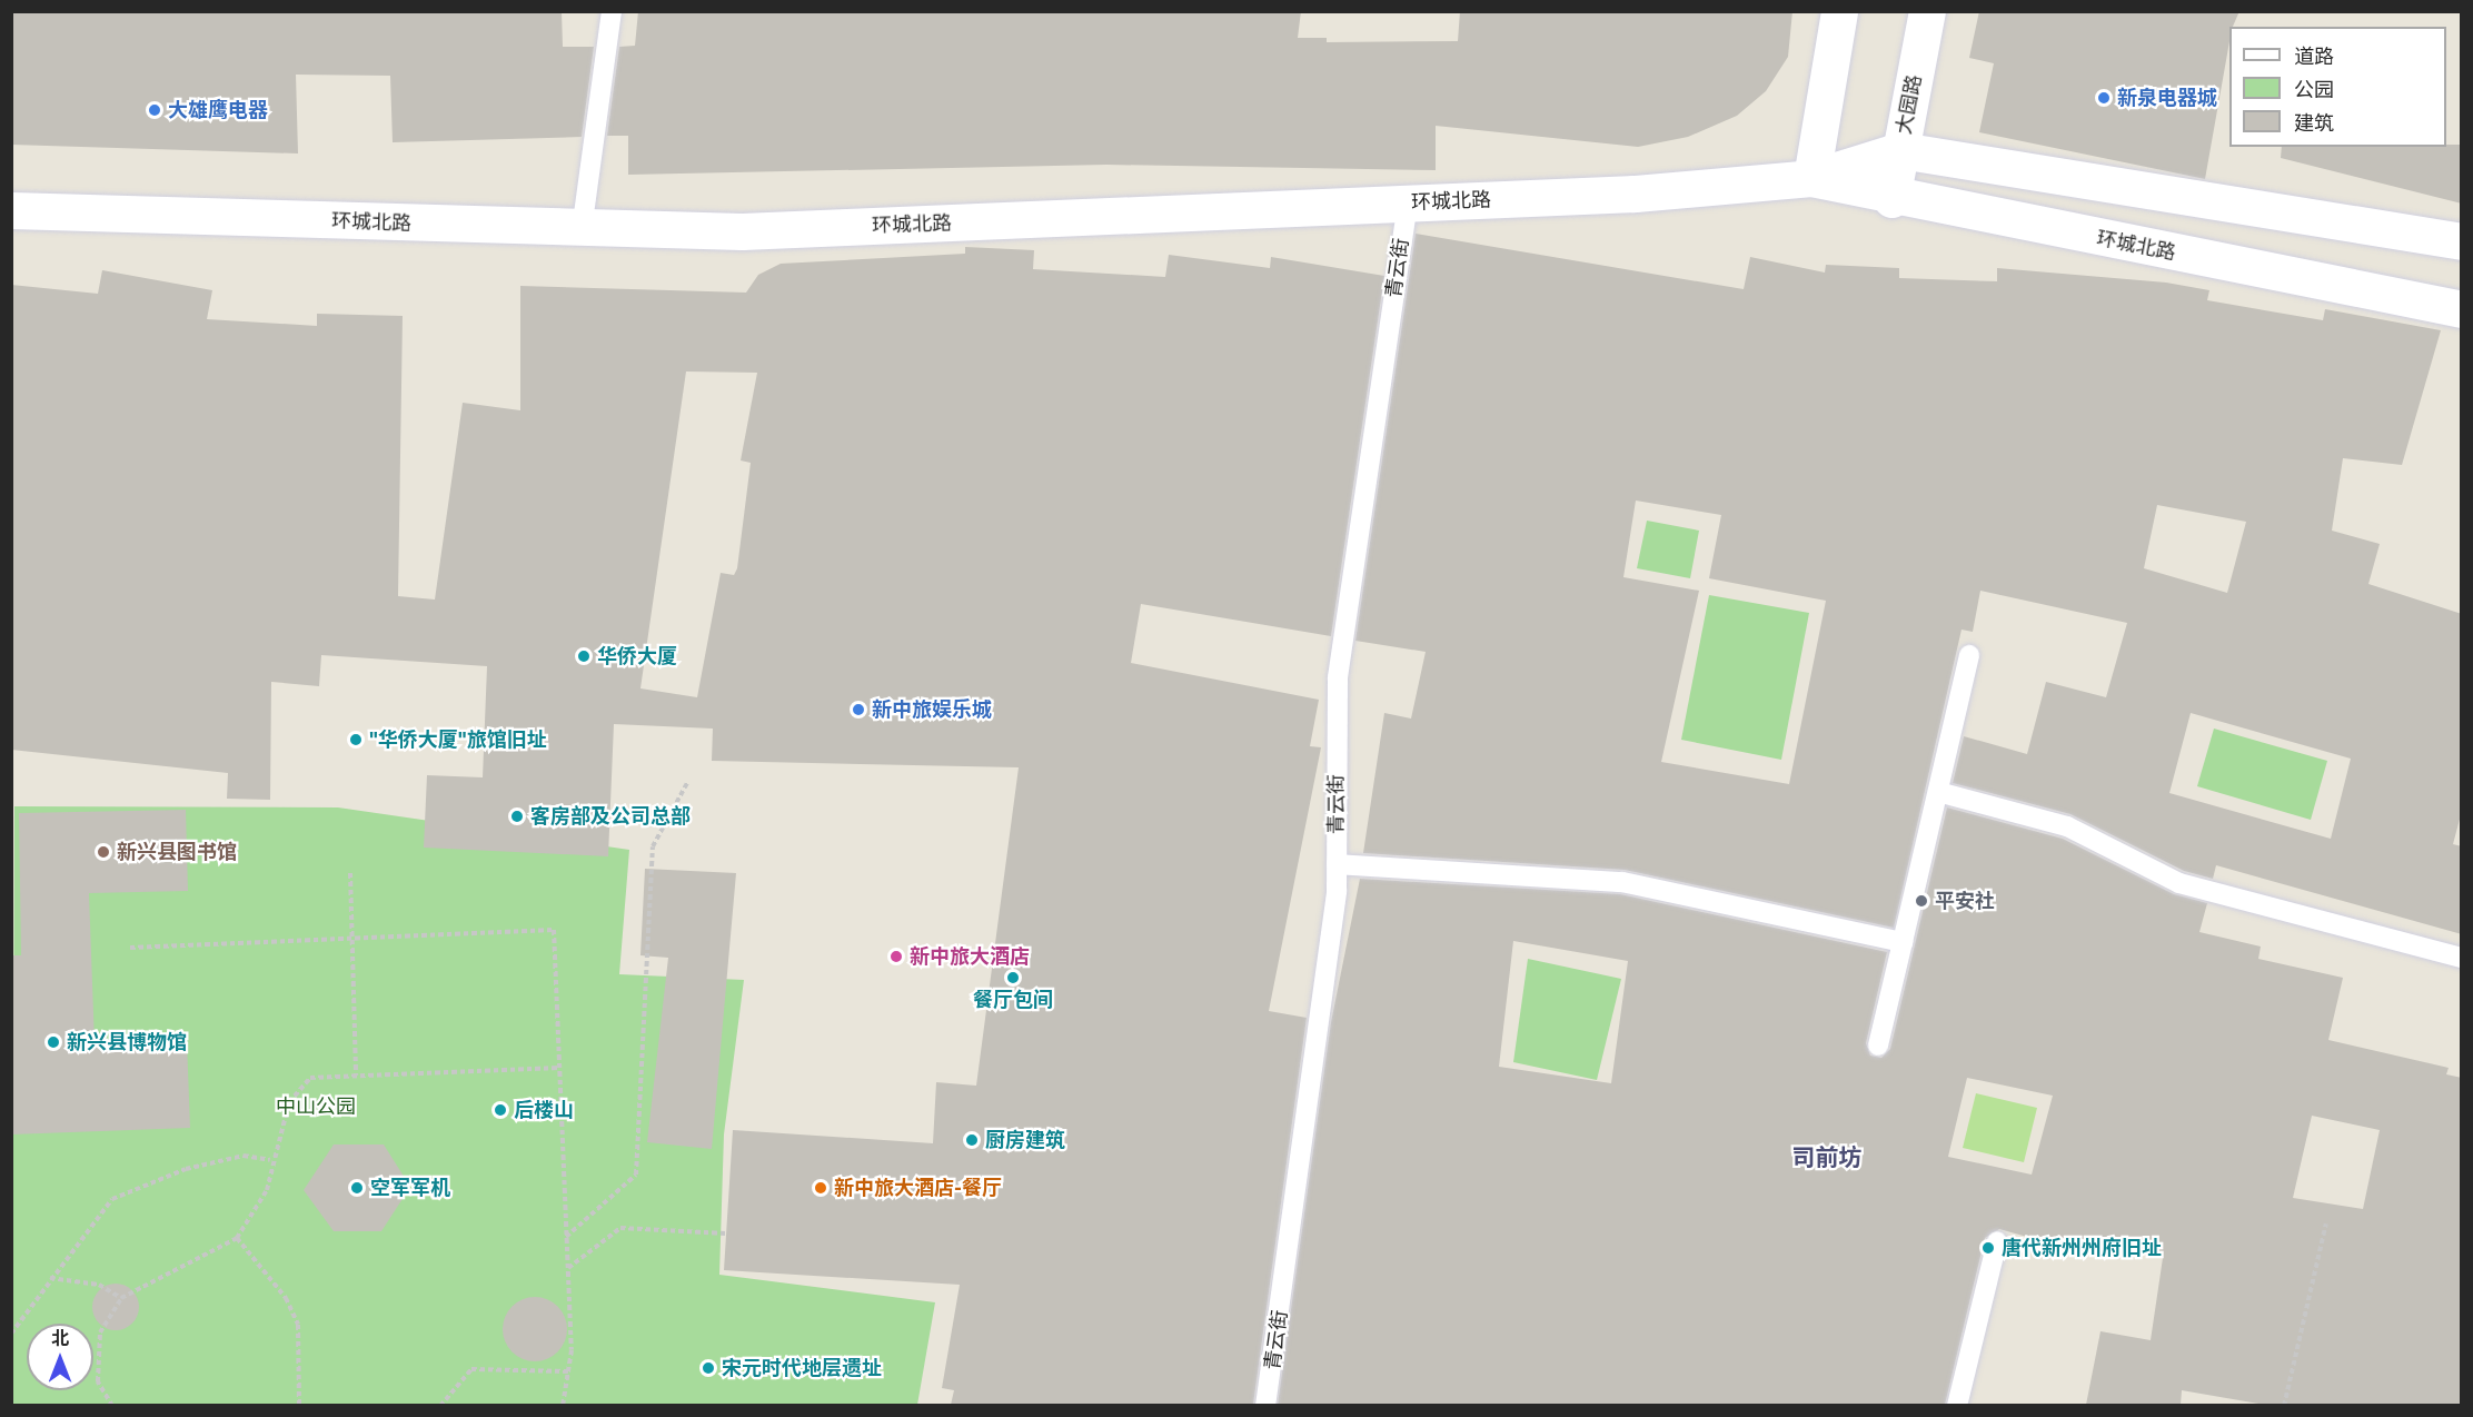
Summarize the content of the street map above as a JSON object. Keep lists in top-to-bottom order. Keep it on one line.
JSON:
{"streets":{"street":["大园路","环城北路"],"lane":["青云街"]},"crossings":[["大园路","环城北路"],["环城北路","青云街"]],"districts":["司前坊"],"parks":["中山公园"],"places":["新泉电器城","大雄鹰电器","华侨大厦","新中旅娱乐城","\"华侨大厦\"旅馆旧址","客房部及公司总部","新兴县图书馆","平安社","新中旅大酒店","餐厅包间","新兴县博物馆","后楼山","厨房建筑","空军军机","新中旅大酒店-餐厅","唐代新州州府旧址","宋元时代地层遗址"],"legend":["道路","公园","建筑"],"north":"top"}
